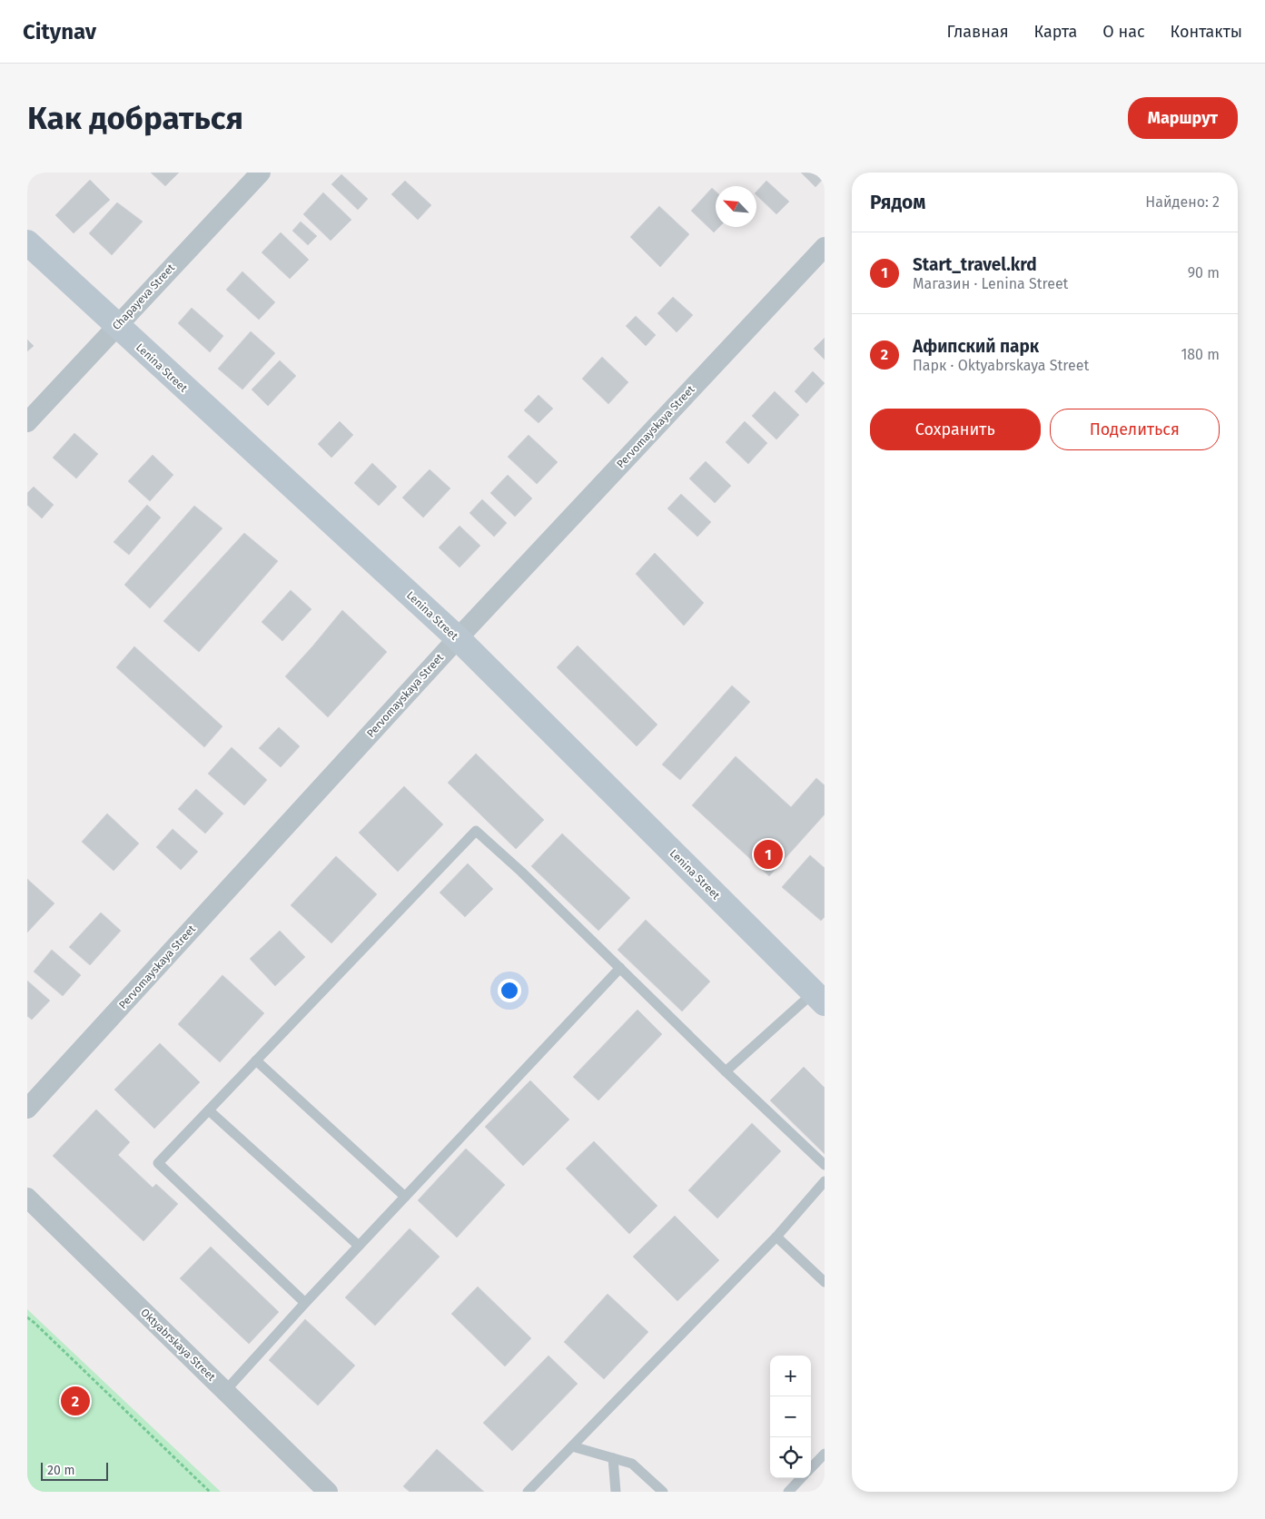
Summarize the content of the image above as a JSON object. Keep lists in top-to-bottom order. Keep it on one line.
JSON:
{"streets":{"street":["Chapayeva Street","Lenina Street","Pervomayskaya Street","Oktyabrskaya Street"]},"crossings":[["Chapayeva Street","Lenina Street"],["Lenina Street","Pervomayskaya Street"]],"scale_bar":"20 m","north":"top left","page":{"header":"Citynav","nav":["Главная","Карта","О нас","Контакты"],"buttons":["Маршрут",["Сохранить","Поделиться"]],"title":"Как добраться","heading":["Рядом","Найдено: 2"],"list":[{"mark":"1","name":"Start_travel.krd","note":"Магазин · Lenina Street","value":"90 m"},{"mark":"2","name":"Афипский парк","note":"Парк · Oktyabrskaya Street","value":"180 m"}],"pins":["1","2"],"map_buttons":["+","−"],"scale":"20 m"}}
